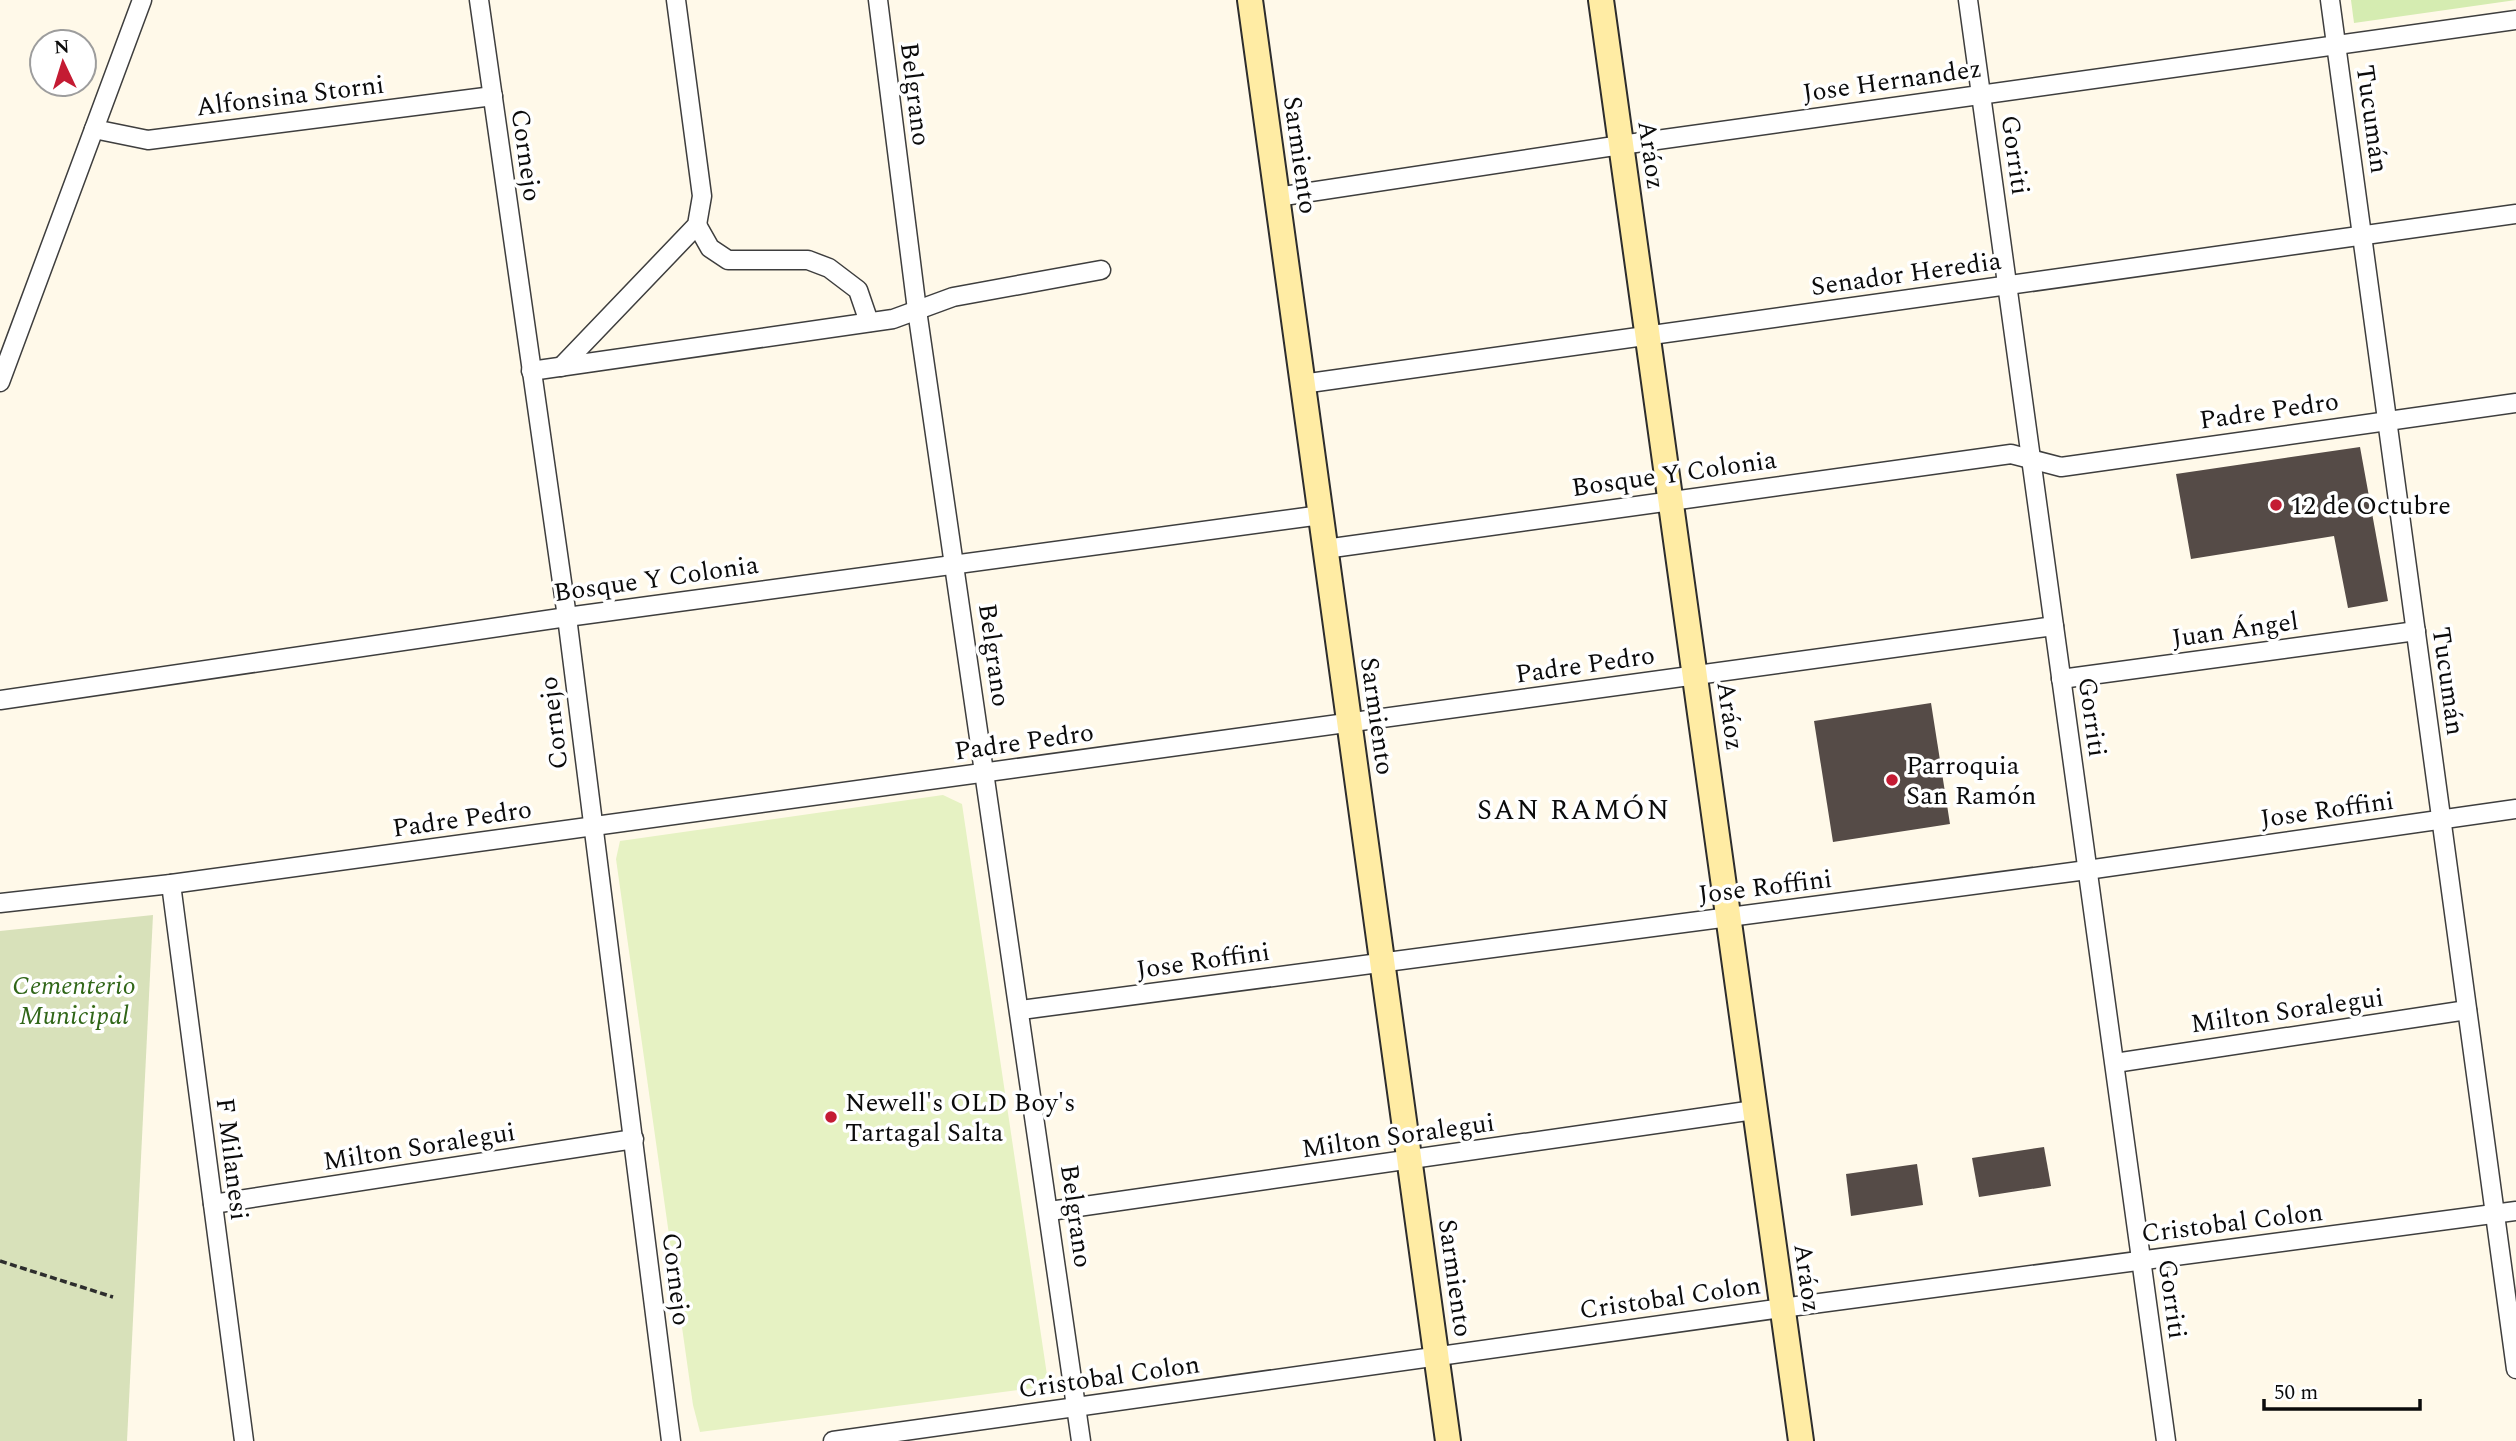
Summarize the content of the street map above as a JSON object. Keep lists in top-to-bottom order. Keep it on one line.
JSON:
{"streets":{"street":["Jose Hernandez","Belgrano","Alfonsina Storni","Tucumán","Cornejo","Sarmiento","Aráoz","Gorriti","Senador Heredia","Padre Pedro","Bosque Y Colonia","Juan Ángel","Jose Roffini","Milton Soralegui","F Milanesi","Cristobal Colon"]},"crossings":[["Jose Hernandez","Tucumán"],["Jose Hernandez","Sarmiento"],["Jose Hernandez","Aráoz"],["Jose Hernandez","Gorriti"],["Belgrano","Padre Pedro"],["Belgrano","Bosque Y Colonia"],["Belgrano","Jose Roffini"],["Belgrano","Milton Soralegui"],["Belgrano","Cristobal Colon"],["Alfonsina Storni","Cornejo"],["Tucumán","Senador Heredia"],["Tucumán","Padre Pedro"],["Tucumán","Juan Ángel"],["Tucumán","Jose Roffini"],["Tucumán","Milton Soralegui"],["Tucumán","Cristobal Colon"],["Cornejo","Padre Pedro"],["Cornejo","Bosque Y Colonia"],["Cornejo","Milton Soralegui"],["Sarmiento","Senador Heredia"],["Sarmiento","Padre Pedro"],["Sarmiento","Bosque Y Colonia"],["Sarmiento","Jose Roffini"],["Sarmiento","Milton Soralegui"],["Sarmiento","Cristobal Colon"],["Aráoz","Senador Heredia"],["Aráoz","Padre Pedro"],["Aráoz","Bosque Y Colonia"],["Aráoz","Jose Roffini"],["Aráoz","Milton Soralegui"],["Aráoz","Cristobal Colon"],["Gorriti","Senador Heredia"],["Gorriti","Padre Pedro"],["Gorriti","Bosque Y Colonia"],["Gorriti","Juan Ángel"],["Gorriti","Jose Roffini"],["Gorriti","Milton Soralegui"],["Gorriti","Cristobal Colon"],["Padre Pedro","Bosque Y Colonia"],["Padre Pedro","F Milanesi"],["Milton Soralegui","F Milanesi"]],"districts":["SAN RAMÓN"],"parks":["Cementerio Municipal"],"places":["12 de Octubre","Parroquia San Ramón","Newell's OLD Boy's Tartagal Salta"],"scale_bar":"50 m","north":"top"}
